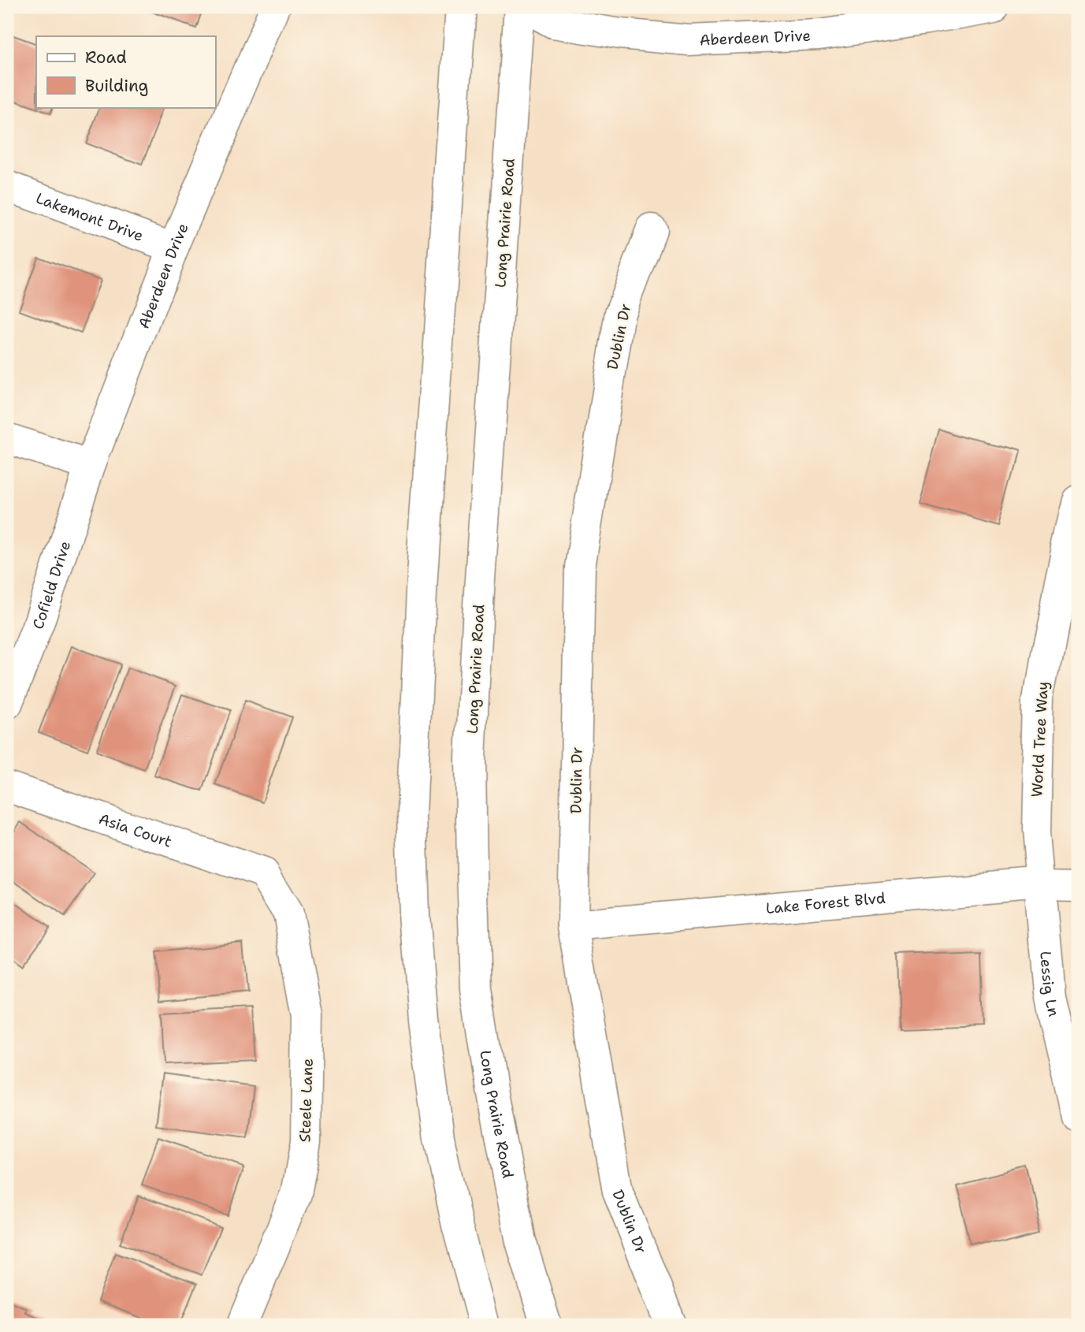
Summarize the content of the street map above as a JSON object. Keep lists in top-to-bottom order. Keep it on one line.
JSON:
{"streets":{"street":["Aberdeen Drive","Lakemont Drive","Long Prairie Road","Dublin Dr","Cofield Drive","World Tree Way","Asia Court","Lake Forest Blvd","Lessig Ln","Steele Lane"]},"crossings":[["Aberdeen Drive","Lakemont Drive"],["Aberdeen Drive","Cofield Drive"],["Dublin Dr","Lake Forest Blvd"],["World Tree Way","Lake Forest Blvd"],["World Tree Way","Lessig Ln"],["Asia Court","Steele Lane"],["Lake Forest Blvd","Lessig Ln"]],"legend":["Road","Building"]}
